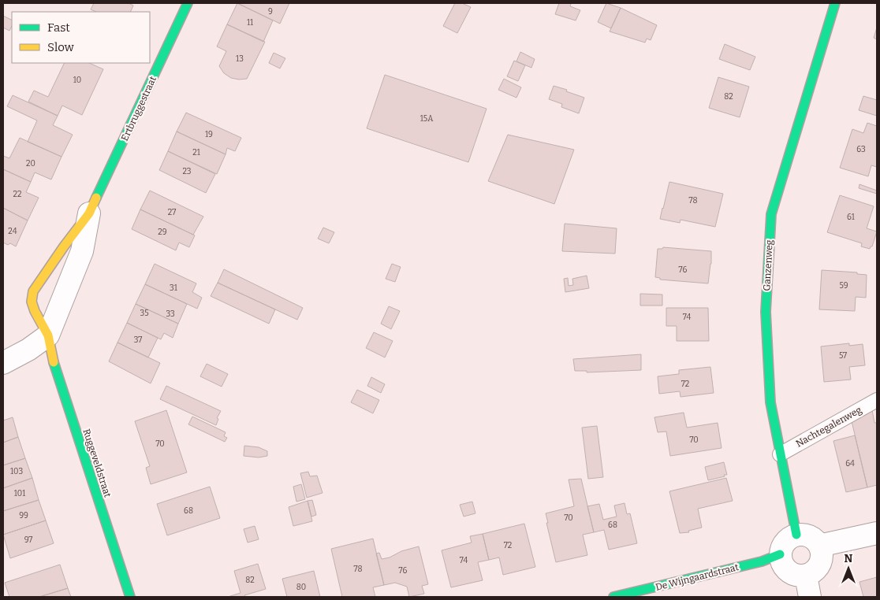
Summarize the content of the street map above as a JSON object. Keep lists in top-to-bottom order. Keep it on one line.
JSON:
{"streets":{"street":["Ertbruggestraat","Ganzenweg","Ruggeveldstraat","De Wijngaardstraat"],"lane":["Nachtegalenweg"]},"crossings":[["Ertbruggestraat","Ruggeveldstraat"],["Ganzenweg","Nachtegalenweg"],["Ganzenweg","De Wijngaardstraat"]],"house_numbers":["9","11","13","10","82","15A","19","63","21","20","23","22","78","27","61","24","29","76","59","31","35","33","74","37","57","72","70","70","64","103","101","68","99","70","68","97","72","74","78","76","82","80"],"legend":["Fast","Slow"],"north":"top"}
